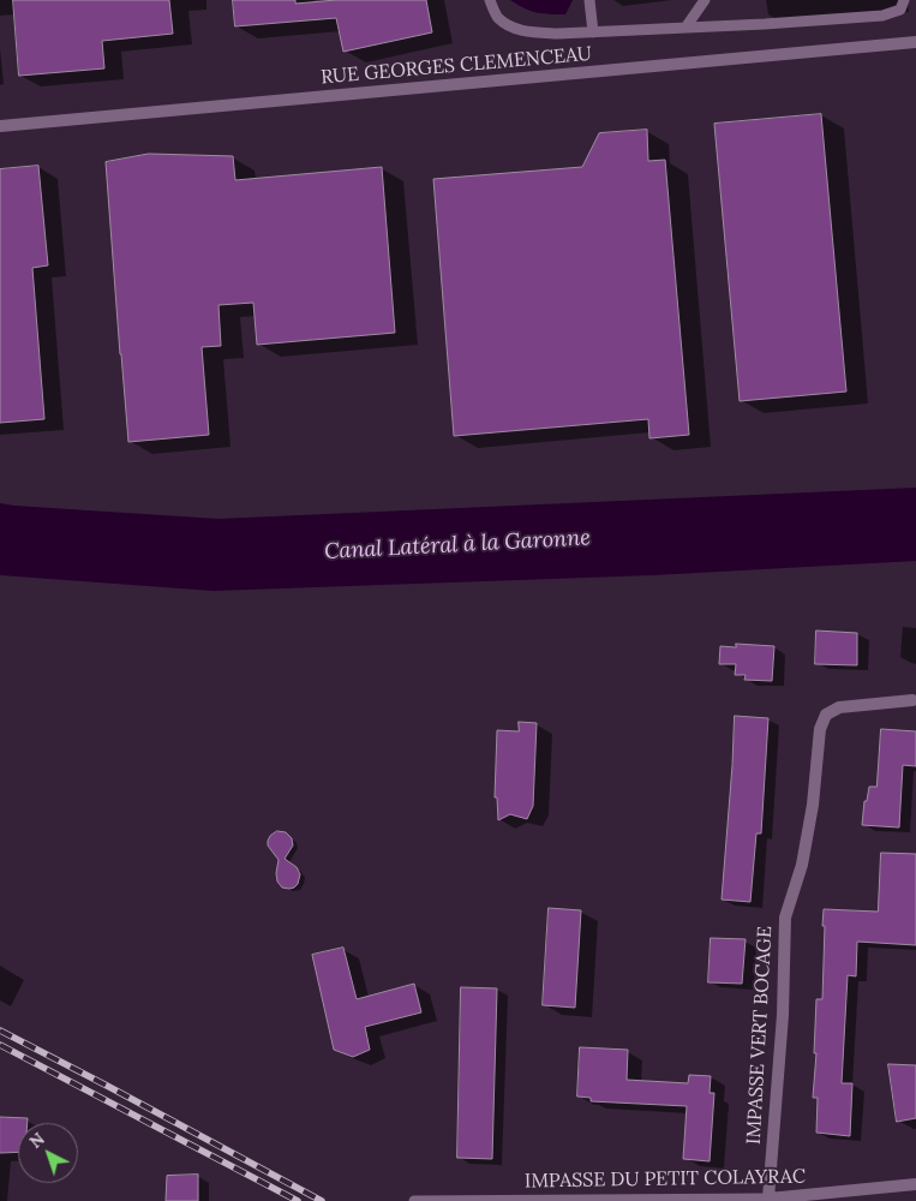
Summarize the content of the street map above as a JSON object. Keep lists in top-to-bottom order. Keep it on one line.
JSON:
{"streets":{"street":["RUE GEORGES CLEMENCEAU","IMPASSE VERT BOCAGE","IMPASSE DU PETIT COLAYRAC"]},"crossings":[["IMPASSE VERT BOCAGE","IMPASSE DU PETIT COLAYRAC"]],"water":["Canal Latéral à la Garonne"],"north":"top left"}
